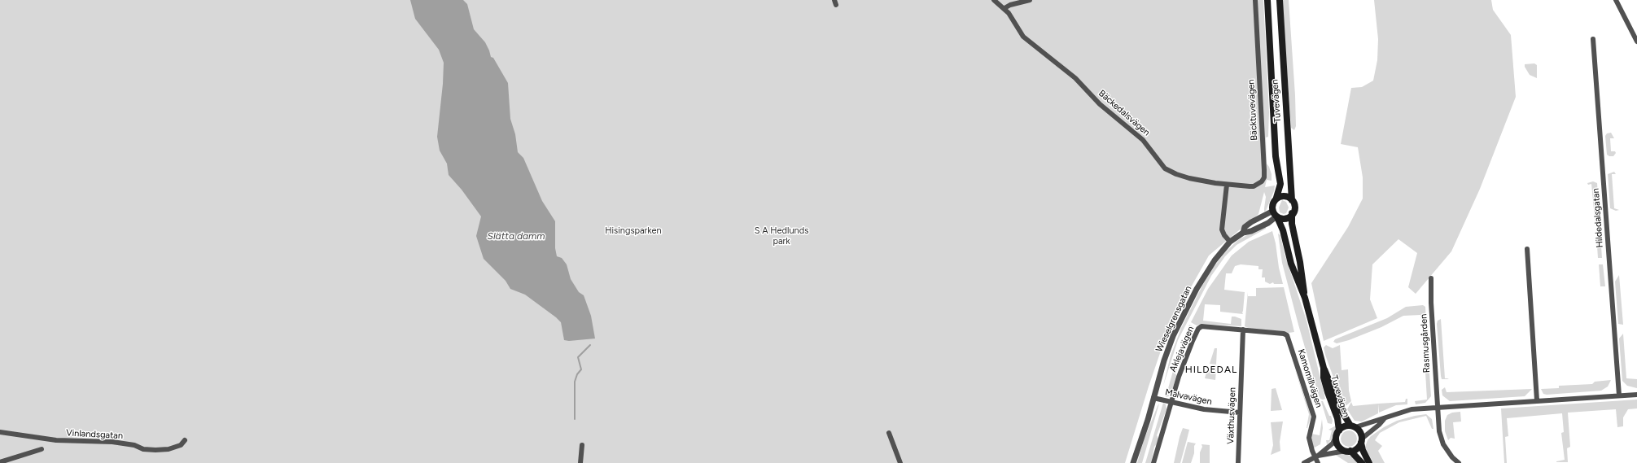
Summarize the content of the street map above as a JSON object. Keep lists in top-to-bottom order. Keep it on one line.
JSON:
{"streets":{"main road":["Tuvevägen"],"street":["Bäcktuvevägen","Bäckedalsvägen","Hildedalsgatan","Wieselgrensgatan","Rasmusgården","Aklejavägen","Kamomillvägen","Malvavägen","Växthusvägen","Vinlandsgatan"]},"crossings":[["Tuvevägen","Wieselgrensgatan"],["Bäcktuvevägen","Bäckedalsvägen"],["Wieselgrensgatan","Malvavägen"],["Aklejavägen","Kamomillvägen"],["Aklejavägen","Malvavägen"],["Aklejavägen","Växthusvägen"],["Malvavägen","Växthusvägen"]],"districts":["HILDEDAL"],"water":["Slätta damm"],"parks":["Hisingsparken","S A Hedlunds park"]}
